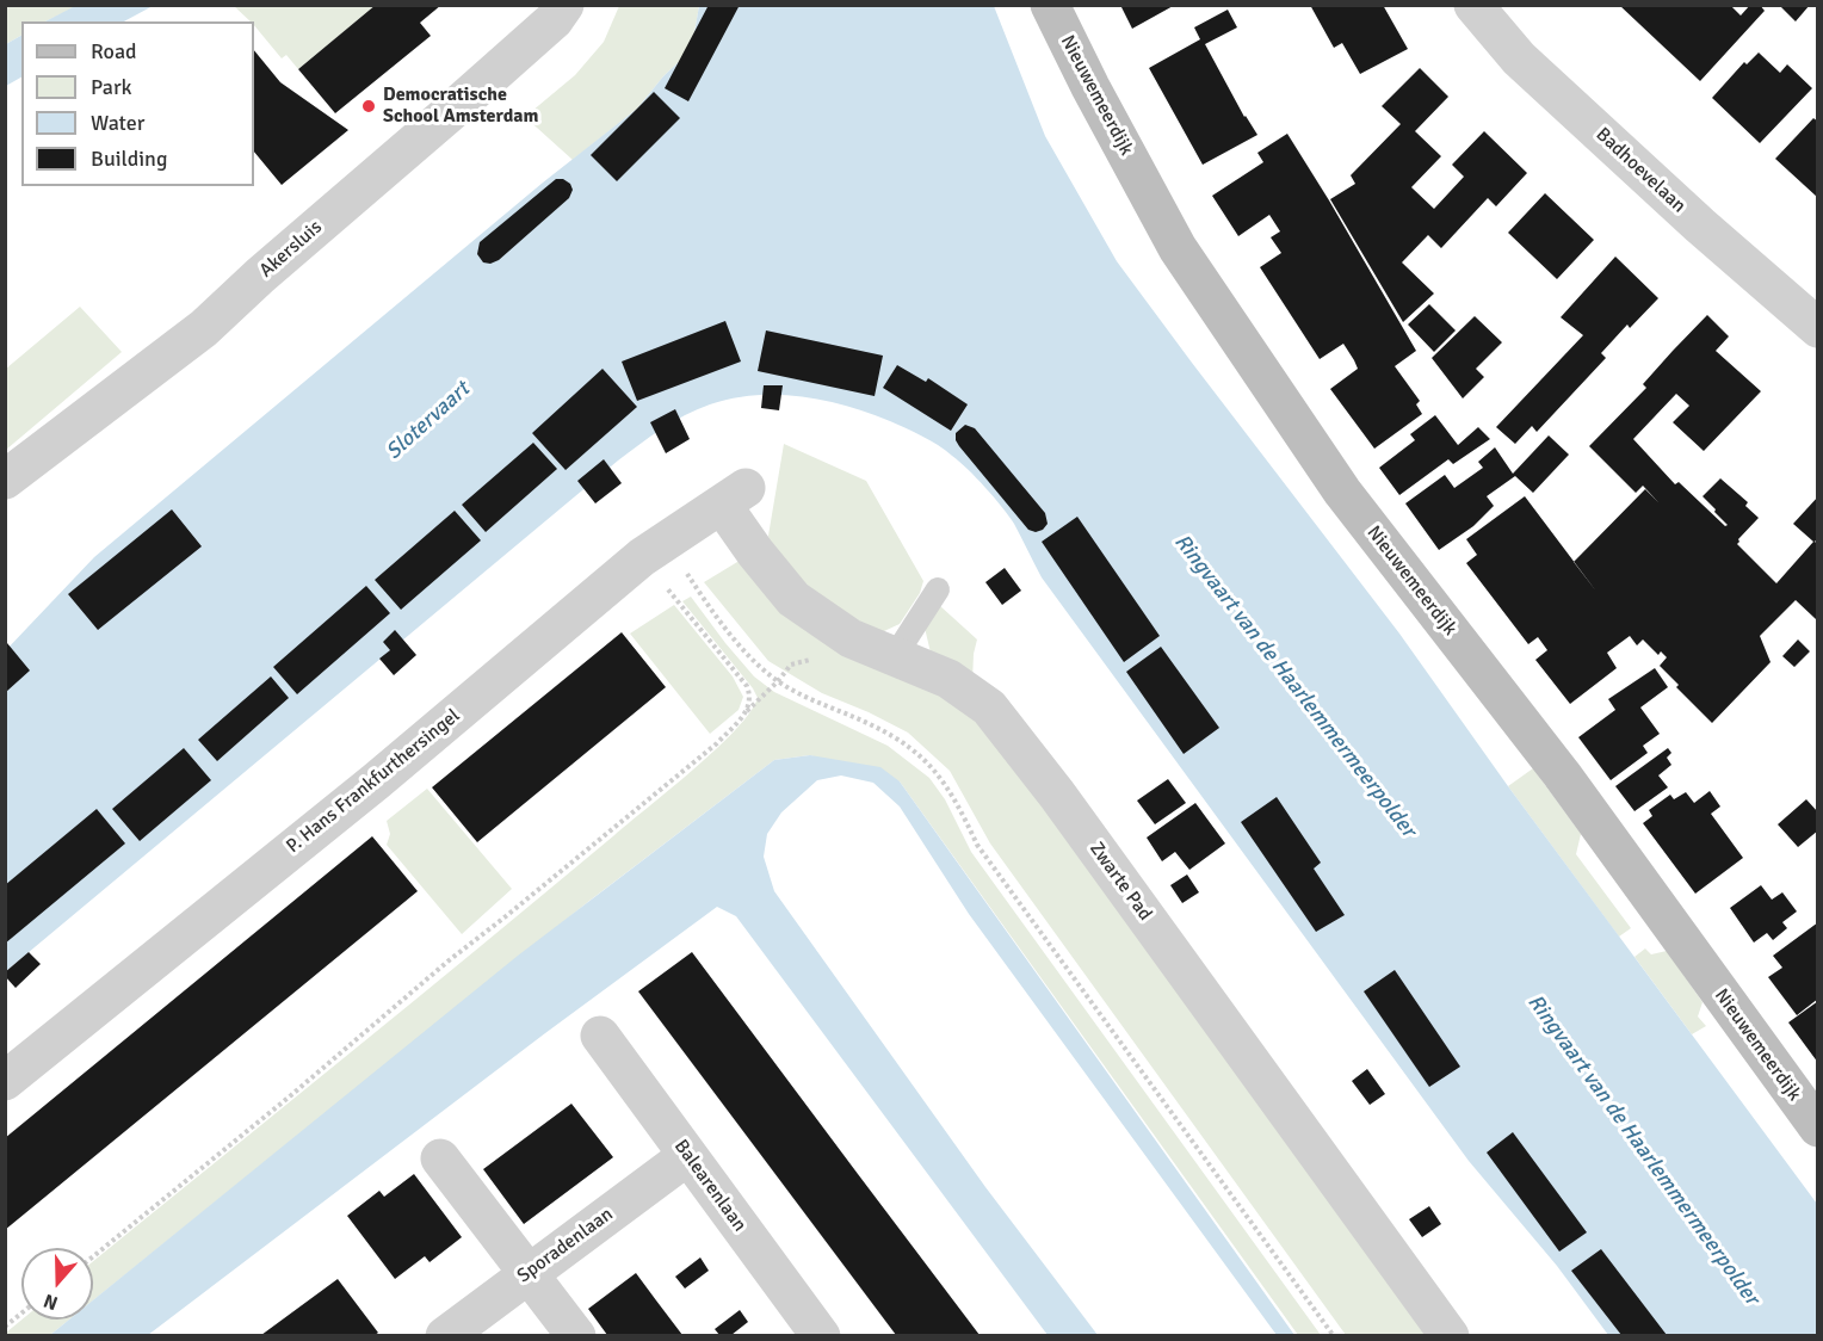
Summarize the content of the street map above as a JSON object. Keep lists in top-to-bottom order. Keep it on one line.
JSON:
{"streets":{"street":["Nieuwemeerdijk","Badhoevelaan","Akersluis","P. Hans Frankfurthersingel","Zwarte Pad","Balearenlaan","Sporadenlaan"]},"crossings":[["P. Hans Frankfurthersingel","Zwarte Pad"],["Balearenlaan","Sporadenlaan"]],"water":["Slotervaart","Ringvaart van de Haarlemmermeerpolder"],"places":["Democratische School Amsterdam"],"legend":["Road","Park","Water","Building"],"north":"bottom"}
